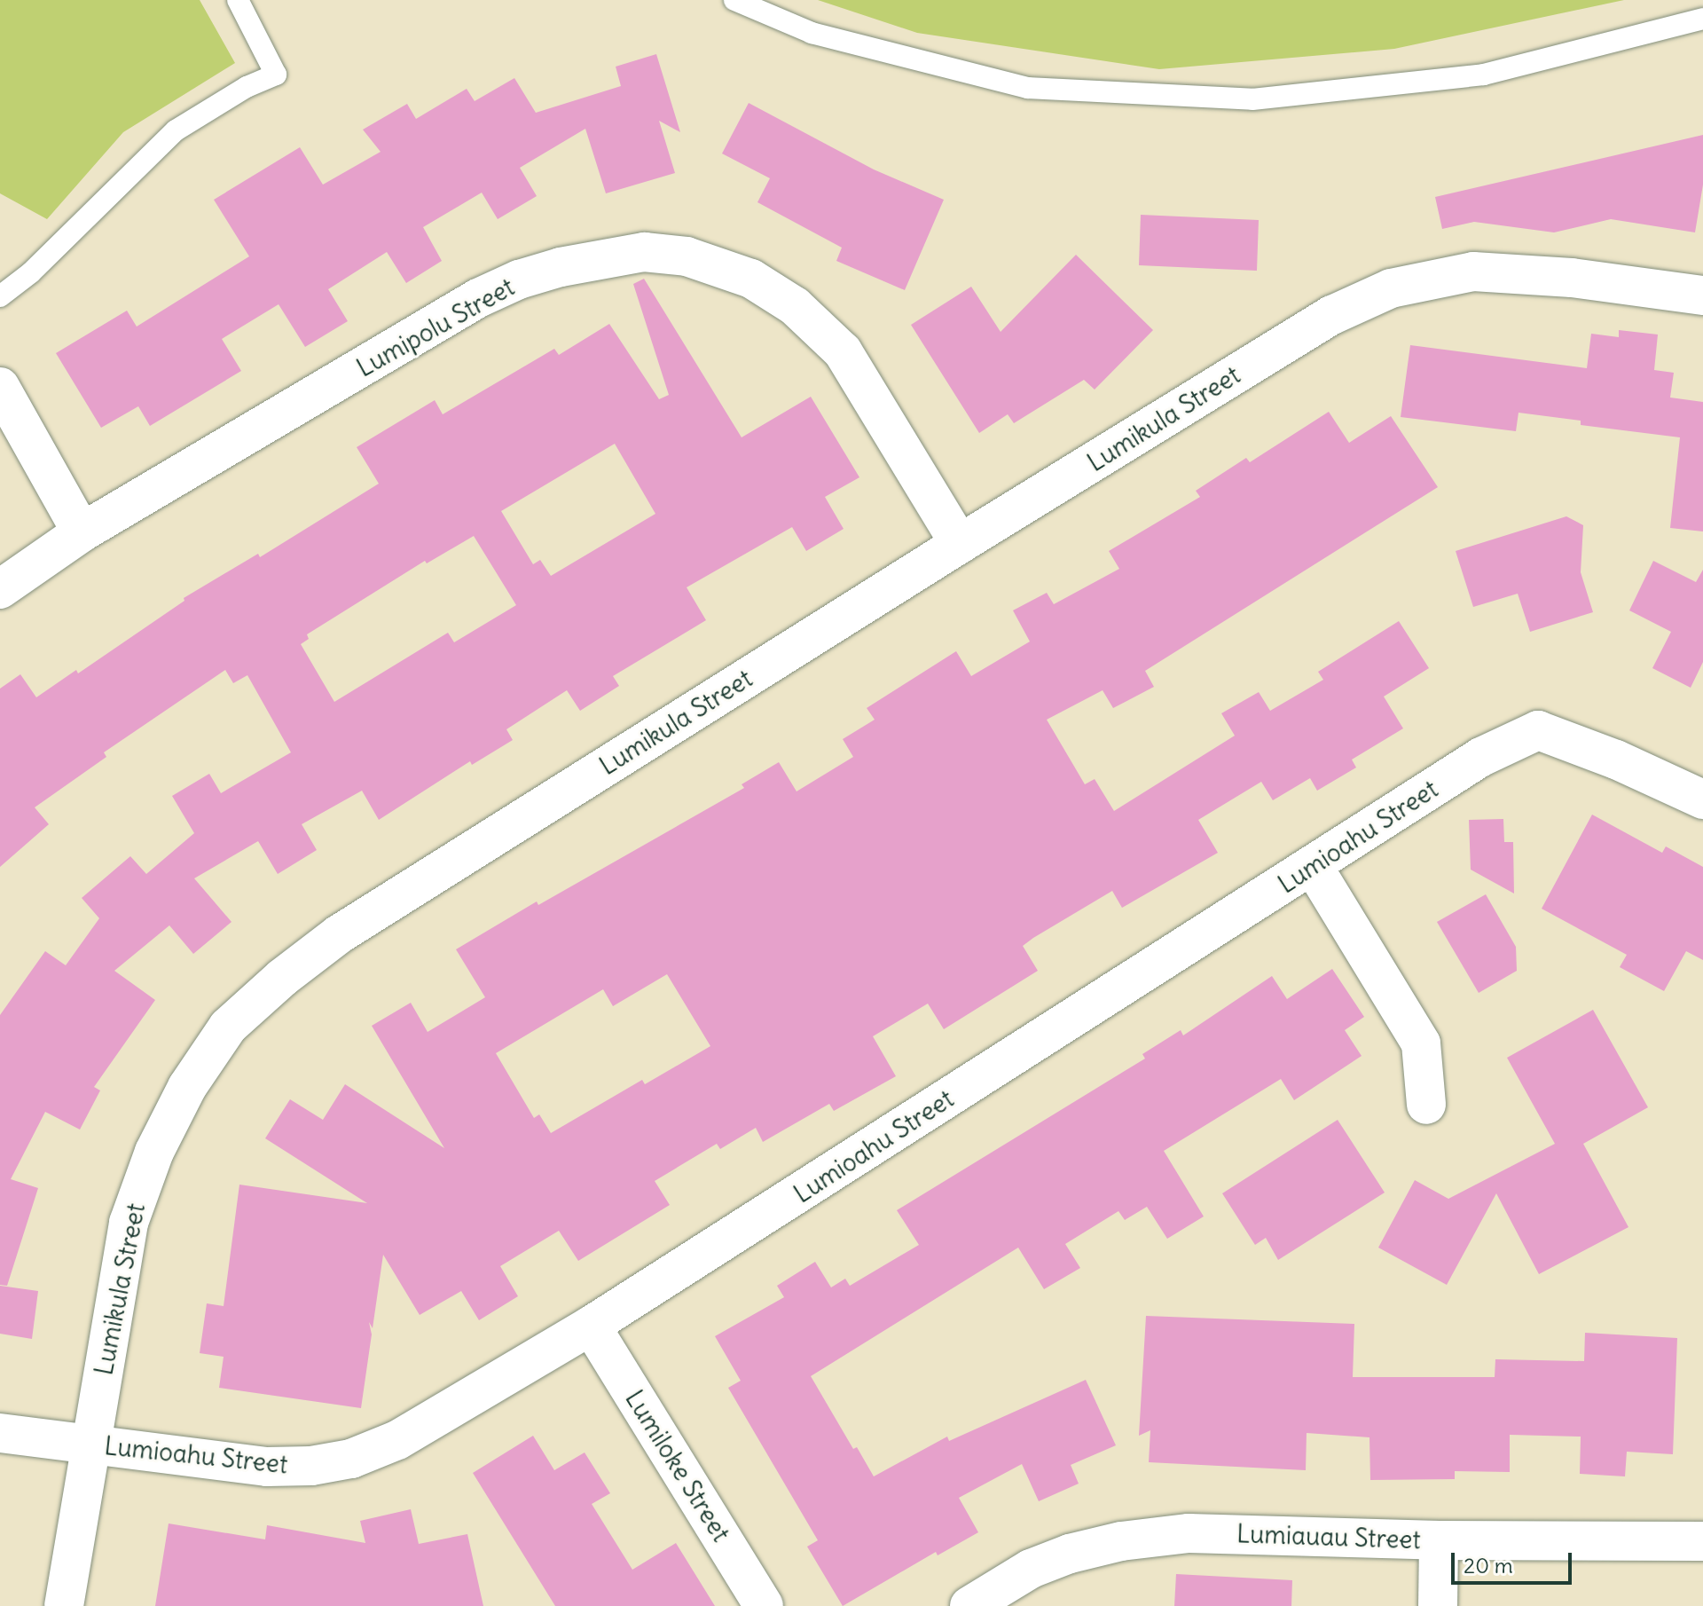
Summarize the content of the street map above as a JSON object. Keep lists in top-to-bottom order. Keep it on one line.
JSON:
{"streets":{"street":["Lumipolu Street","Lumikula Street","Lumioahu Street","Lumiloke Street","Lumiauau Street"]},"crossings":[["Lumipolu Street","Lumikula Street"],["Lumikula Street","Lumioahu Street"],["Lumioahu Street","Lumiloke Street"]],"scale_bar":"20 m"}
